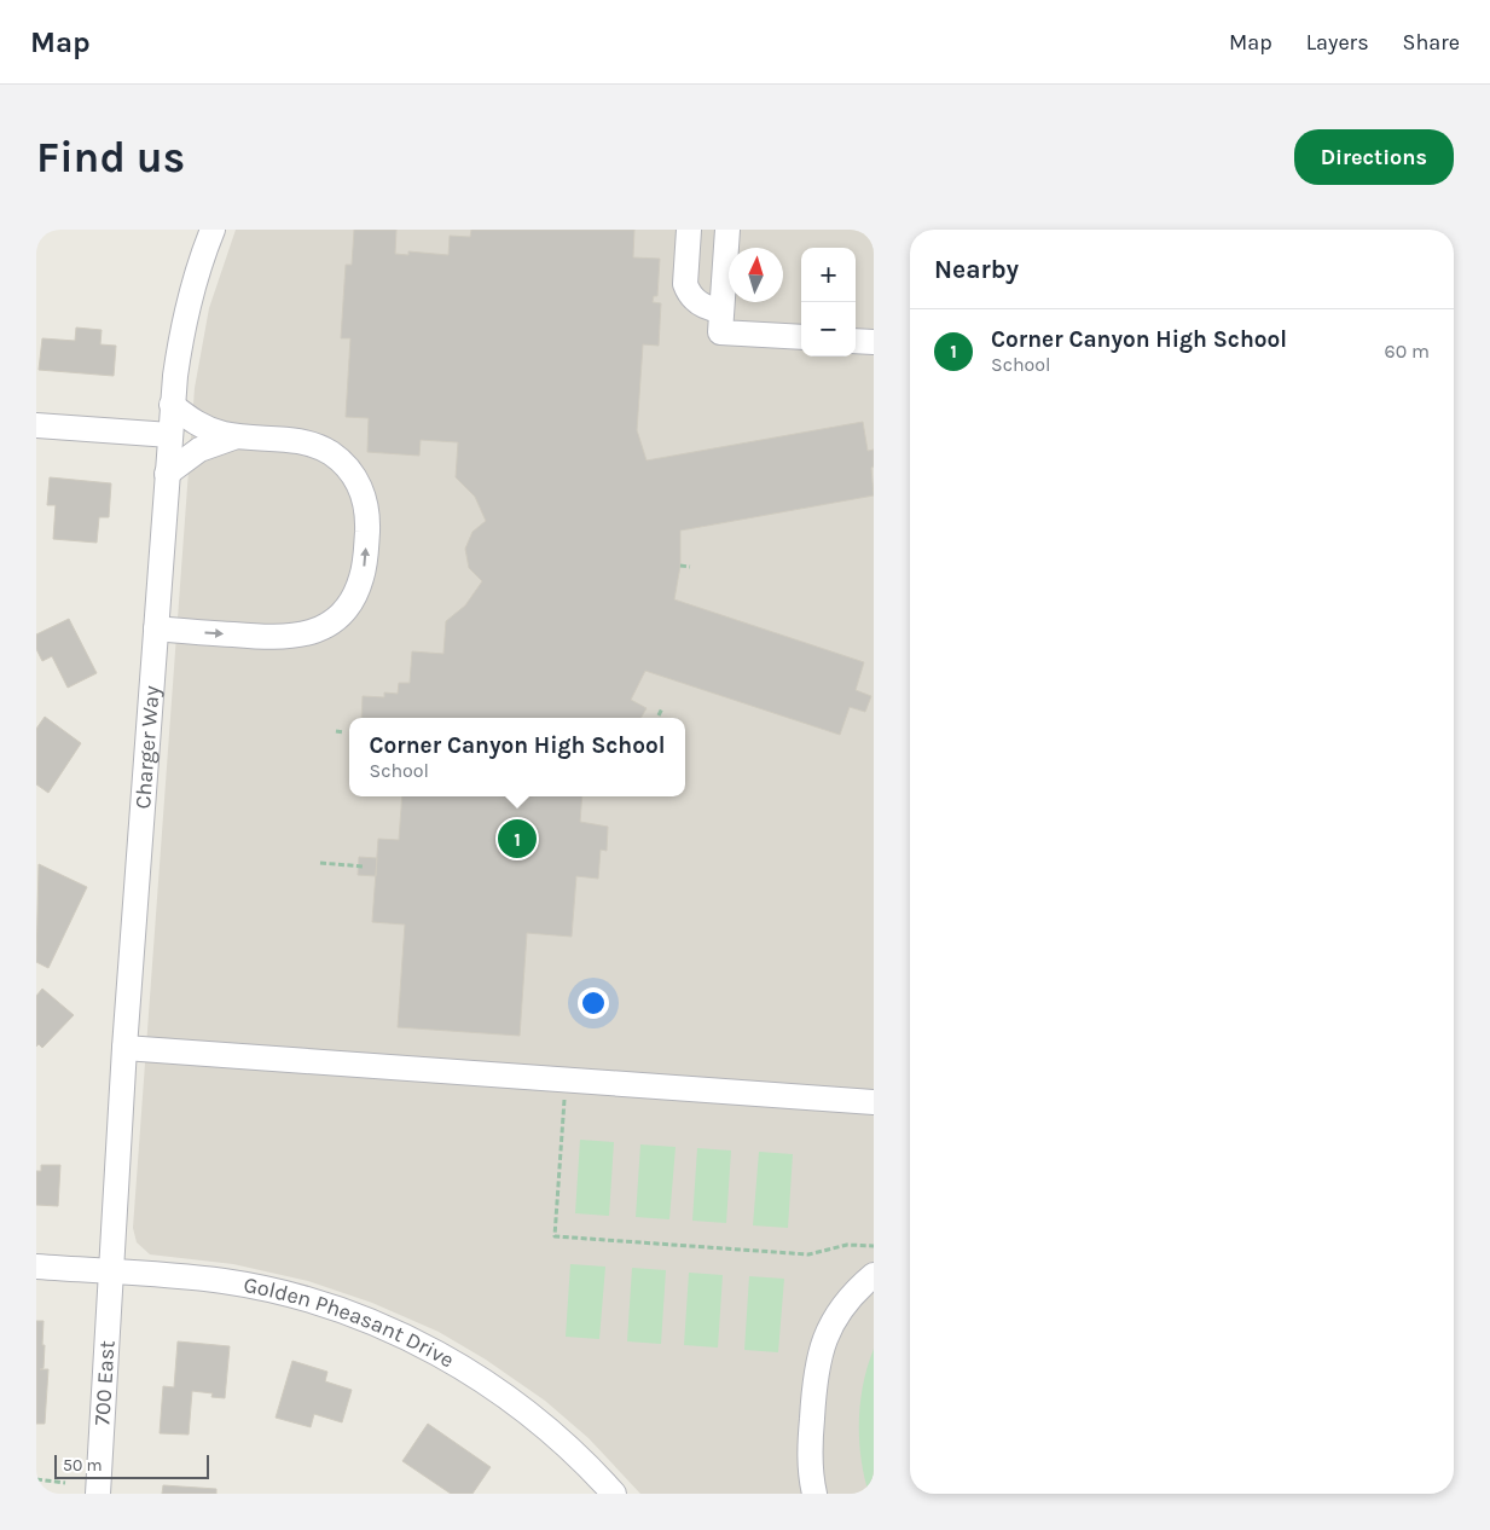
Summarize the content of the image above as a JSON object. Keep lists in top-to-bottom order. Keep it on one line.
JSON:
{"streets":{"street":["Charger Way","Golden Pheasant Drive","700 East"]},"crossings":[["Charger Way","Golden Pheasant Drive"],["Charger Way","700 East"],["Golden Pheasant Drive","700 East"]],"scale_bar":"50 m","north":"top","page":{"header":"Map","nav":["Map","Layers","Share"],"buttons":"Directions","title":"Find us","heading":"Nearby","map_buttons":["+","−"],"list":[{"mark":"1","name":"Corner Canyon High School","note":"School","value":"60 m"}],"popup":["Corner Canyon High School","School"],"pins":"1","scale":"50 m"}}
